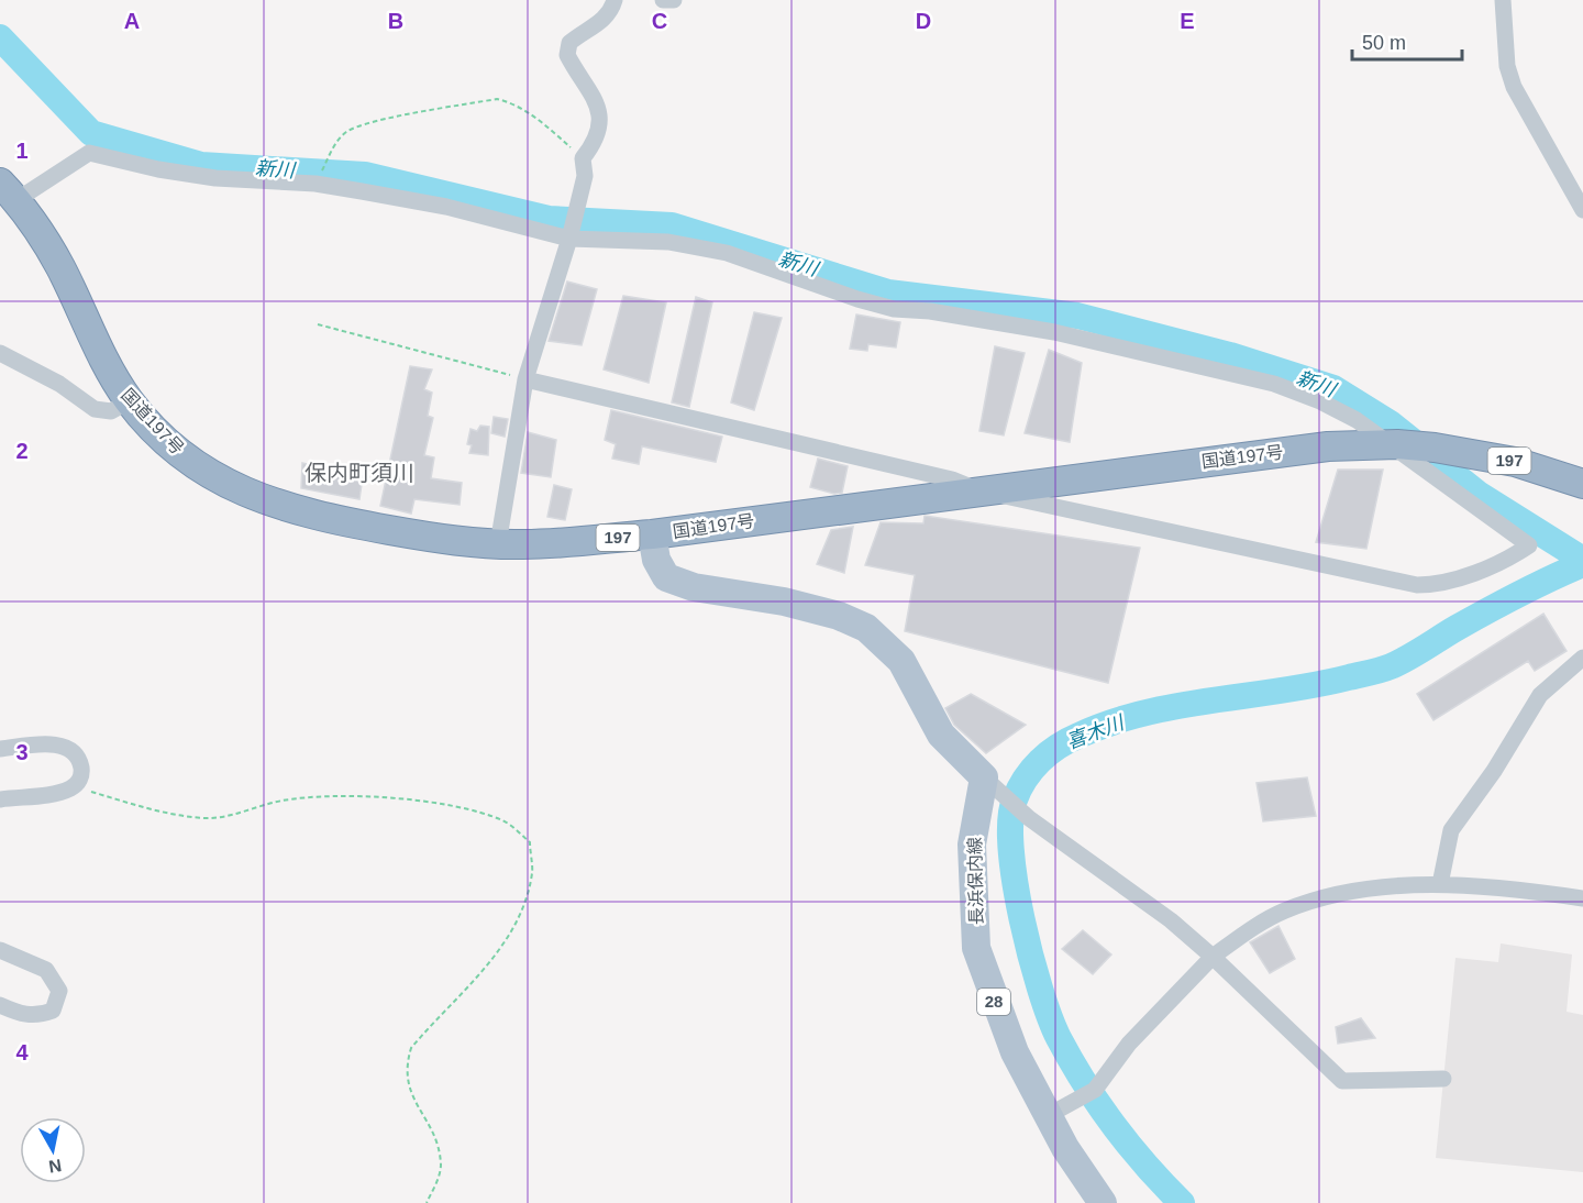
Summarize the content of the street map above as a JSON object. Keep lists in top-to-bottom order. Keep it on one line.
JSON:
{"streets":{"highway":["国道197号","197"],"main road":["長浜保内線","28"]},"districts":["保内町須川"],"water":["新川","喜木川"],"scale_bar":"50 m","north":"bottom","grid":{"columns":["A","B","C","D","E"],"rows":["1","2","3","4"]}}
